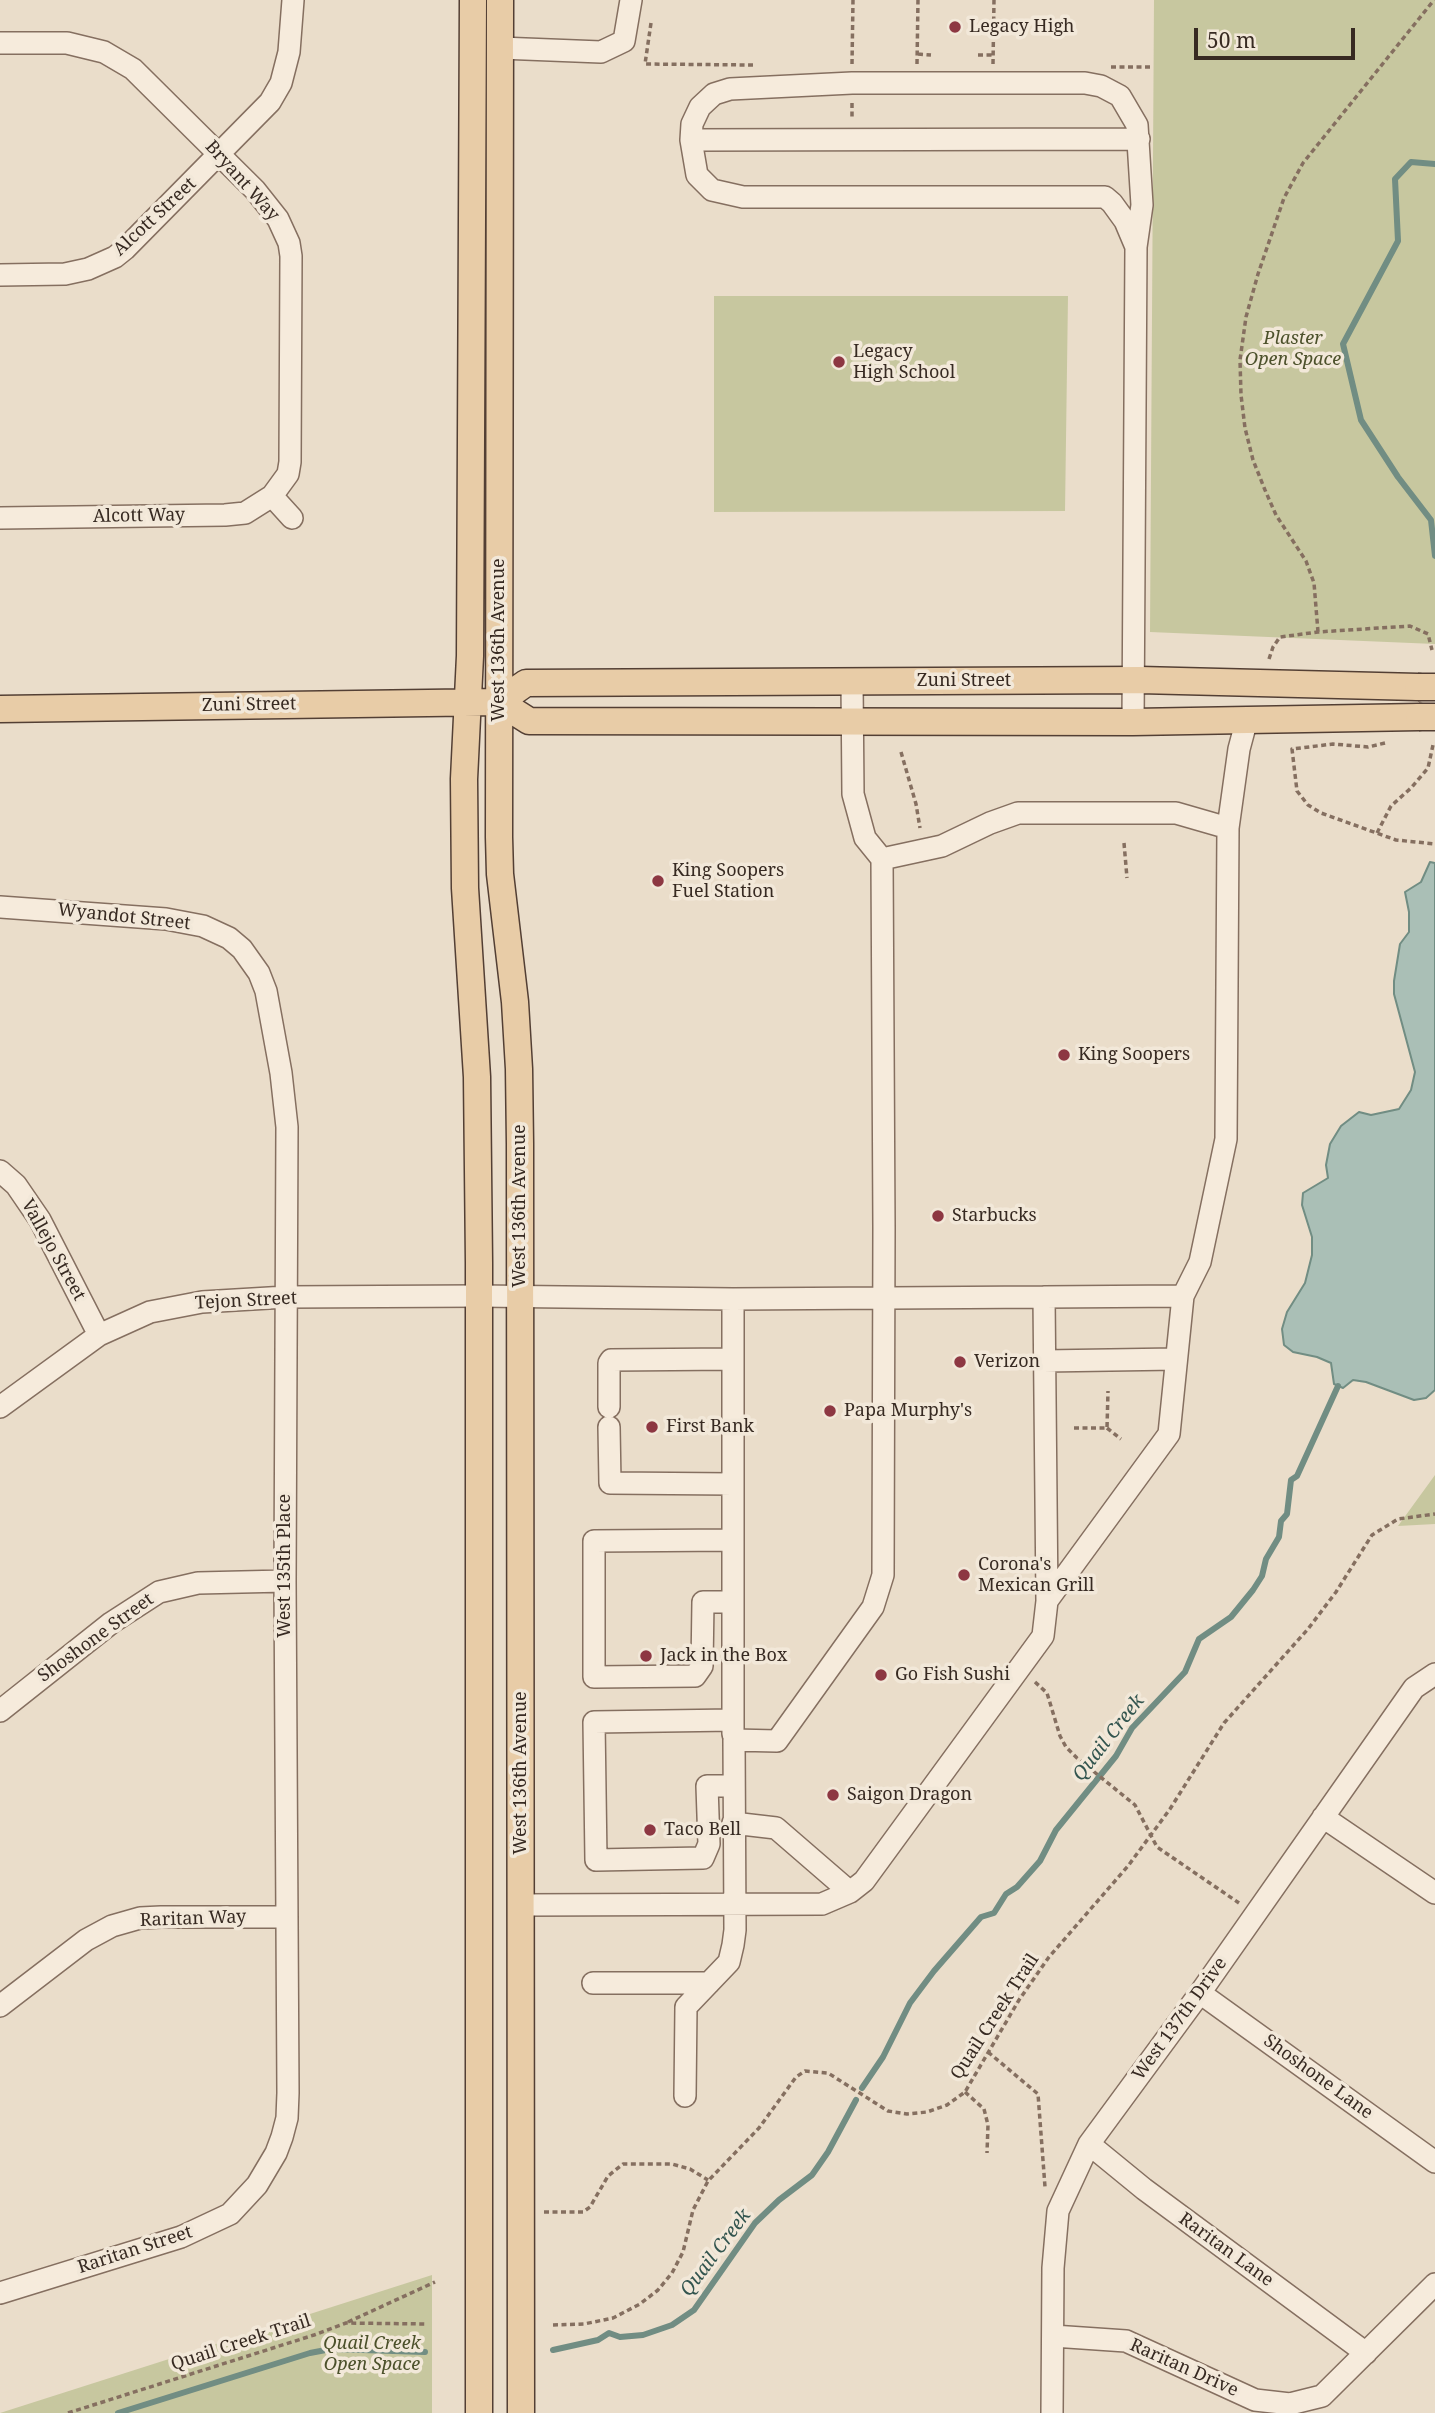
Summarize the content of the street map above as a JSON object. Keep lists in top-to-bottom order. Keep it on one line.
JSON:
{"streets":{"main road":["West 136th Avenue","Zuni Street"],"street":["Bryant Way","Alcott Street","Alcott Way","Wyandot Street","Vallejo Street","Tejon Street","West 135th Place","Shoshone Street","Raritan Way","West 137th Drive","Shoshone Lane","Raritan Street","Raritan Lane","Raritan Drive"],"path":["Quail Creek Trail"]},"crossings":[["Bryant Way","Alcott Street"],["Bryant Way","Alcott Way"],["West 136th Avenue","Zuni Street"],["West 136th Avenue","Tejon Street"],["Wyandot Street","West 135th Place"],["Vallejo Street","Tejon Street"],["Tejon Street","West 135th Place"],["West 135th Place","Shoshone Street"],["West 135th Place","Raritan Way"],["West 135th Place","Raritan Street"],["West 137th Drive","Shoshone Lane"],["West 137th Drive","Raritan Lane"],["West 137th Drive","Raritan Drive"],["Raritan Lane","Raritan Drive"]],"water":["Quail Creek"],"parks":["Plaster Open Space","Quail Creek Open Space"],"places":["Legacy High","Legacy High School","King Soopers Fuel Station","King Soopers","Starbucks","Verizon","Papa Murphy's","First Bank","Corona's Mexican Grill","Jack in the Box","Go Fish Sushi","Saigon Dragon","Taco Bell"],"scale_bar":"50 m"}
